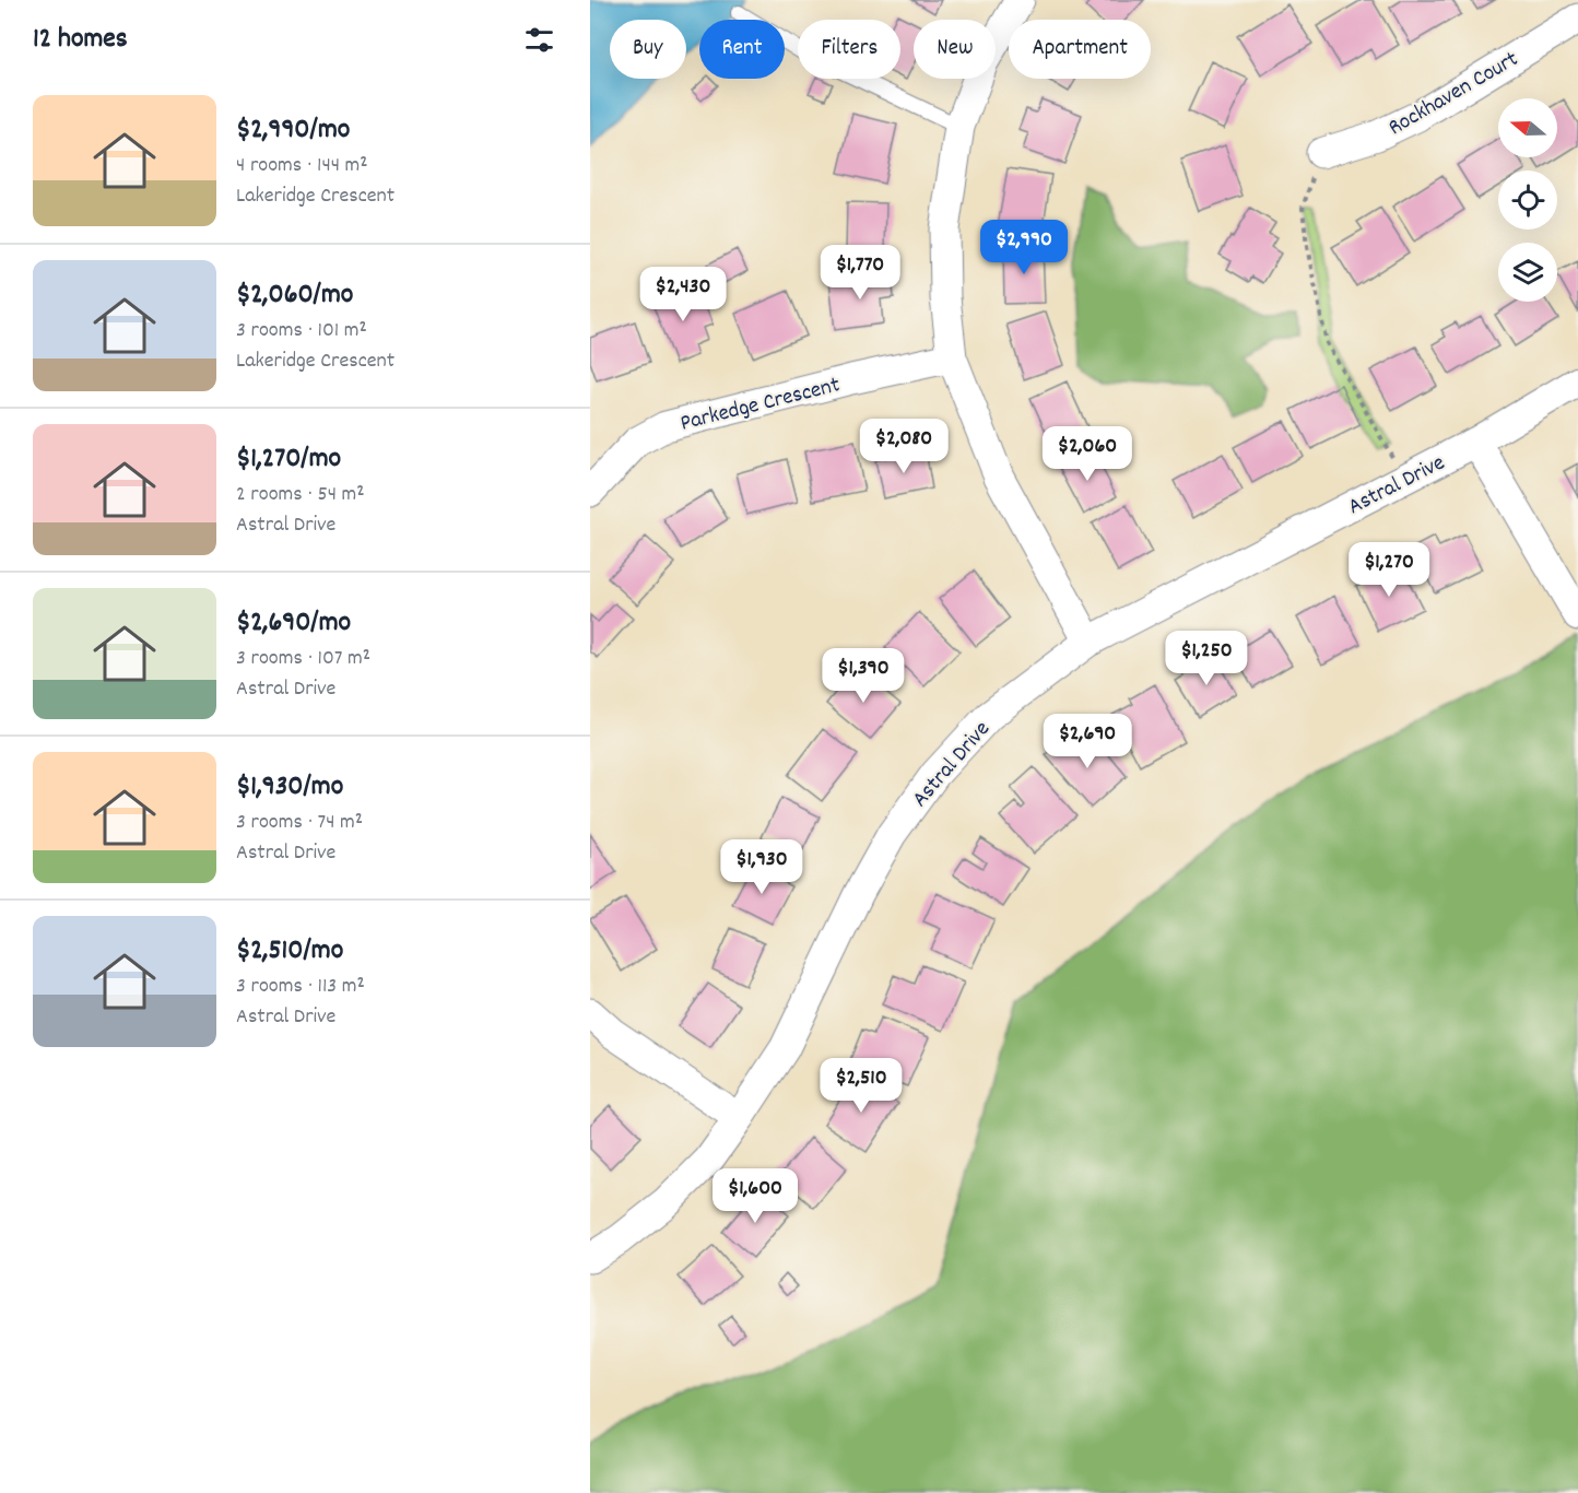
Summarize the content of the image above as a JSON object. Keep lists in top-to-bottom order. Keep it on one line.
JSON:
{"streets":{"street":["Rockhaven Court","Parkedge Crescent","Astral Drive"]},"north":"left","page":{"heading":"12 homes","chip":["Buy","Rent","Filters","New","Apartment"],"list":[{"name":"$2,990/mo","note":"4 rooms · 144 m² · Lakeridge Crescent"},{"name":"$2,060/mo","note":"3 rooms · 101 m² · Lakeridge Crescent"},{"name":"$1,270/mo","note":"2 rooms · 54 m² · Astral Drive"},{"name":"$2,690/mo","note":"3 rooms · 107 m² · Astral Drive"},{"name":"$1,930/mo","note":"3 rooms · 74 m² · Astral Drive"},{"name":"$2,510/mo","note":"3 rooms · 113 m² · Astral Drive"}],"price":["$2,990","$1,770","$2,430","$2,080","$2,060","$1,270","$1,250","$1,390","$2,690","$1,930","$2,510","$1,600"]}}
